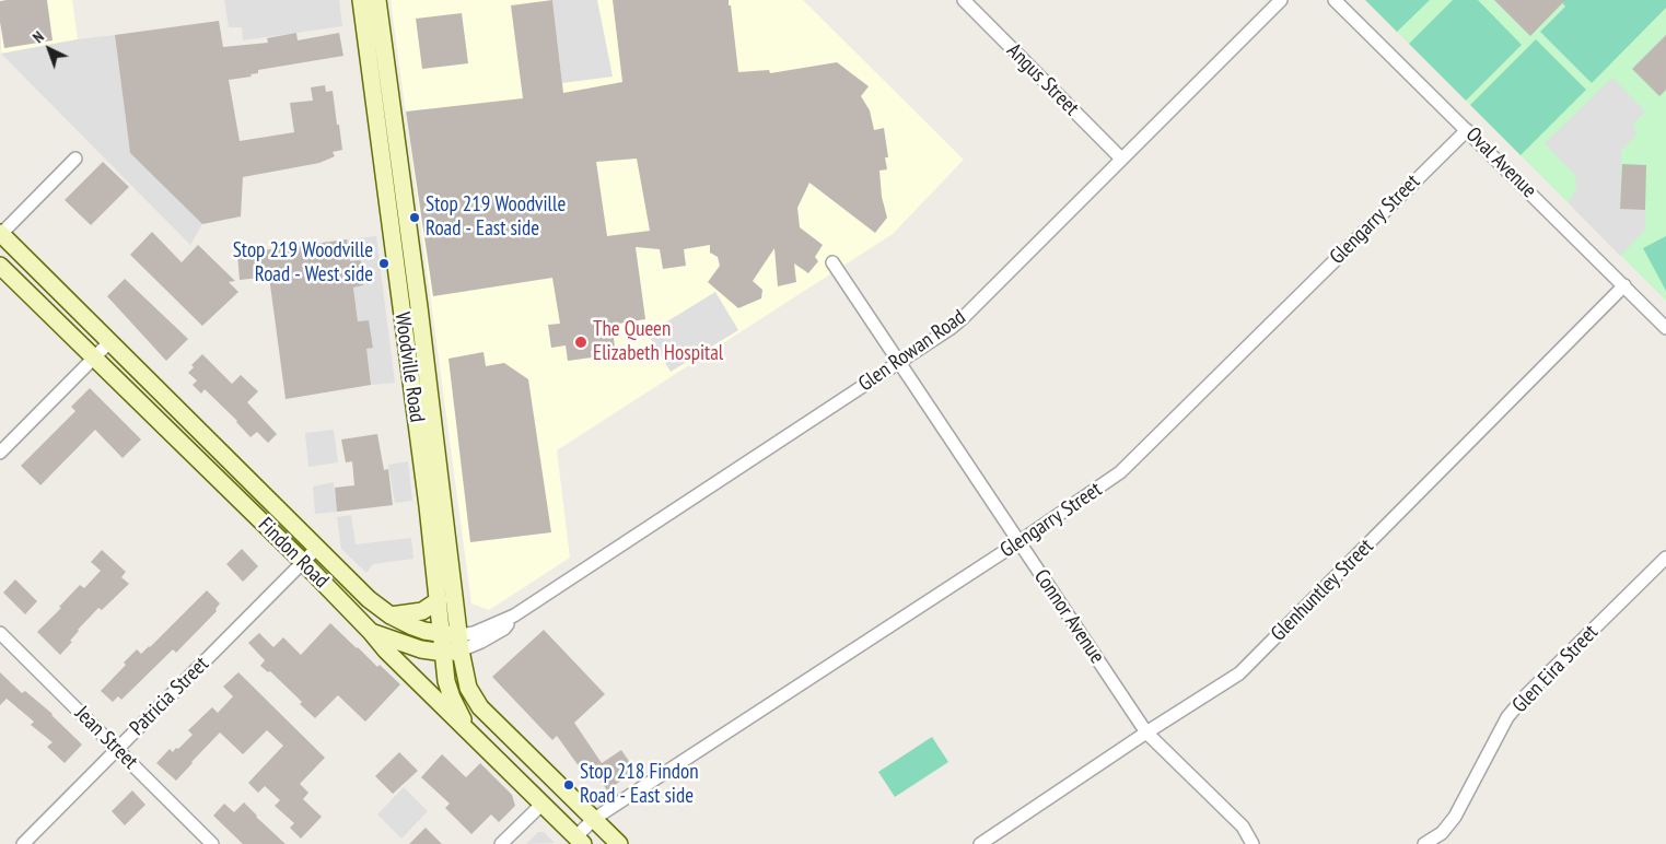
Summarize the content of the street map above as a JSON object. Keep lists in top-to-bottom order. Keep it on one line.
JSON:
{"streets":{"main road":["Woodville Road","Findon Road"],"street":["Angus Street","Oval Avenue","Glengarry Street","Glen Rowan Road","Glenhuntley Street","Connor Avenue","Glen Eira Street","Patricia Street","Jean Street"]},"crossings":[["Angus Street","Glen Rowan Road"],["Oval Avenue","Glengarry Street"],["Oval Avenue","Glenhuntley Street"],["Glengarry Street","Findon Road"],["Glengarry Street","Connor Avenue"],["Glen Rowan Road","Woodville Road"],["Glen Rowan Road","Findon Road"],["Glen Rowan Road","Connor Avenue"],["Woodville Road","Findon Road"],["Findon Road","Patricia Street"],["Glenhuntley Street","Connor Avenue"],["Patricia Street","Jean Street"]],"places":["Stop 219 Woodville Road - East side","Stop 219 Woodville Road - West side","The Queen Elizabeth Hospital","Stop 218 Findon Road - East side"],"north":"top left"}
